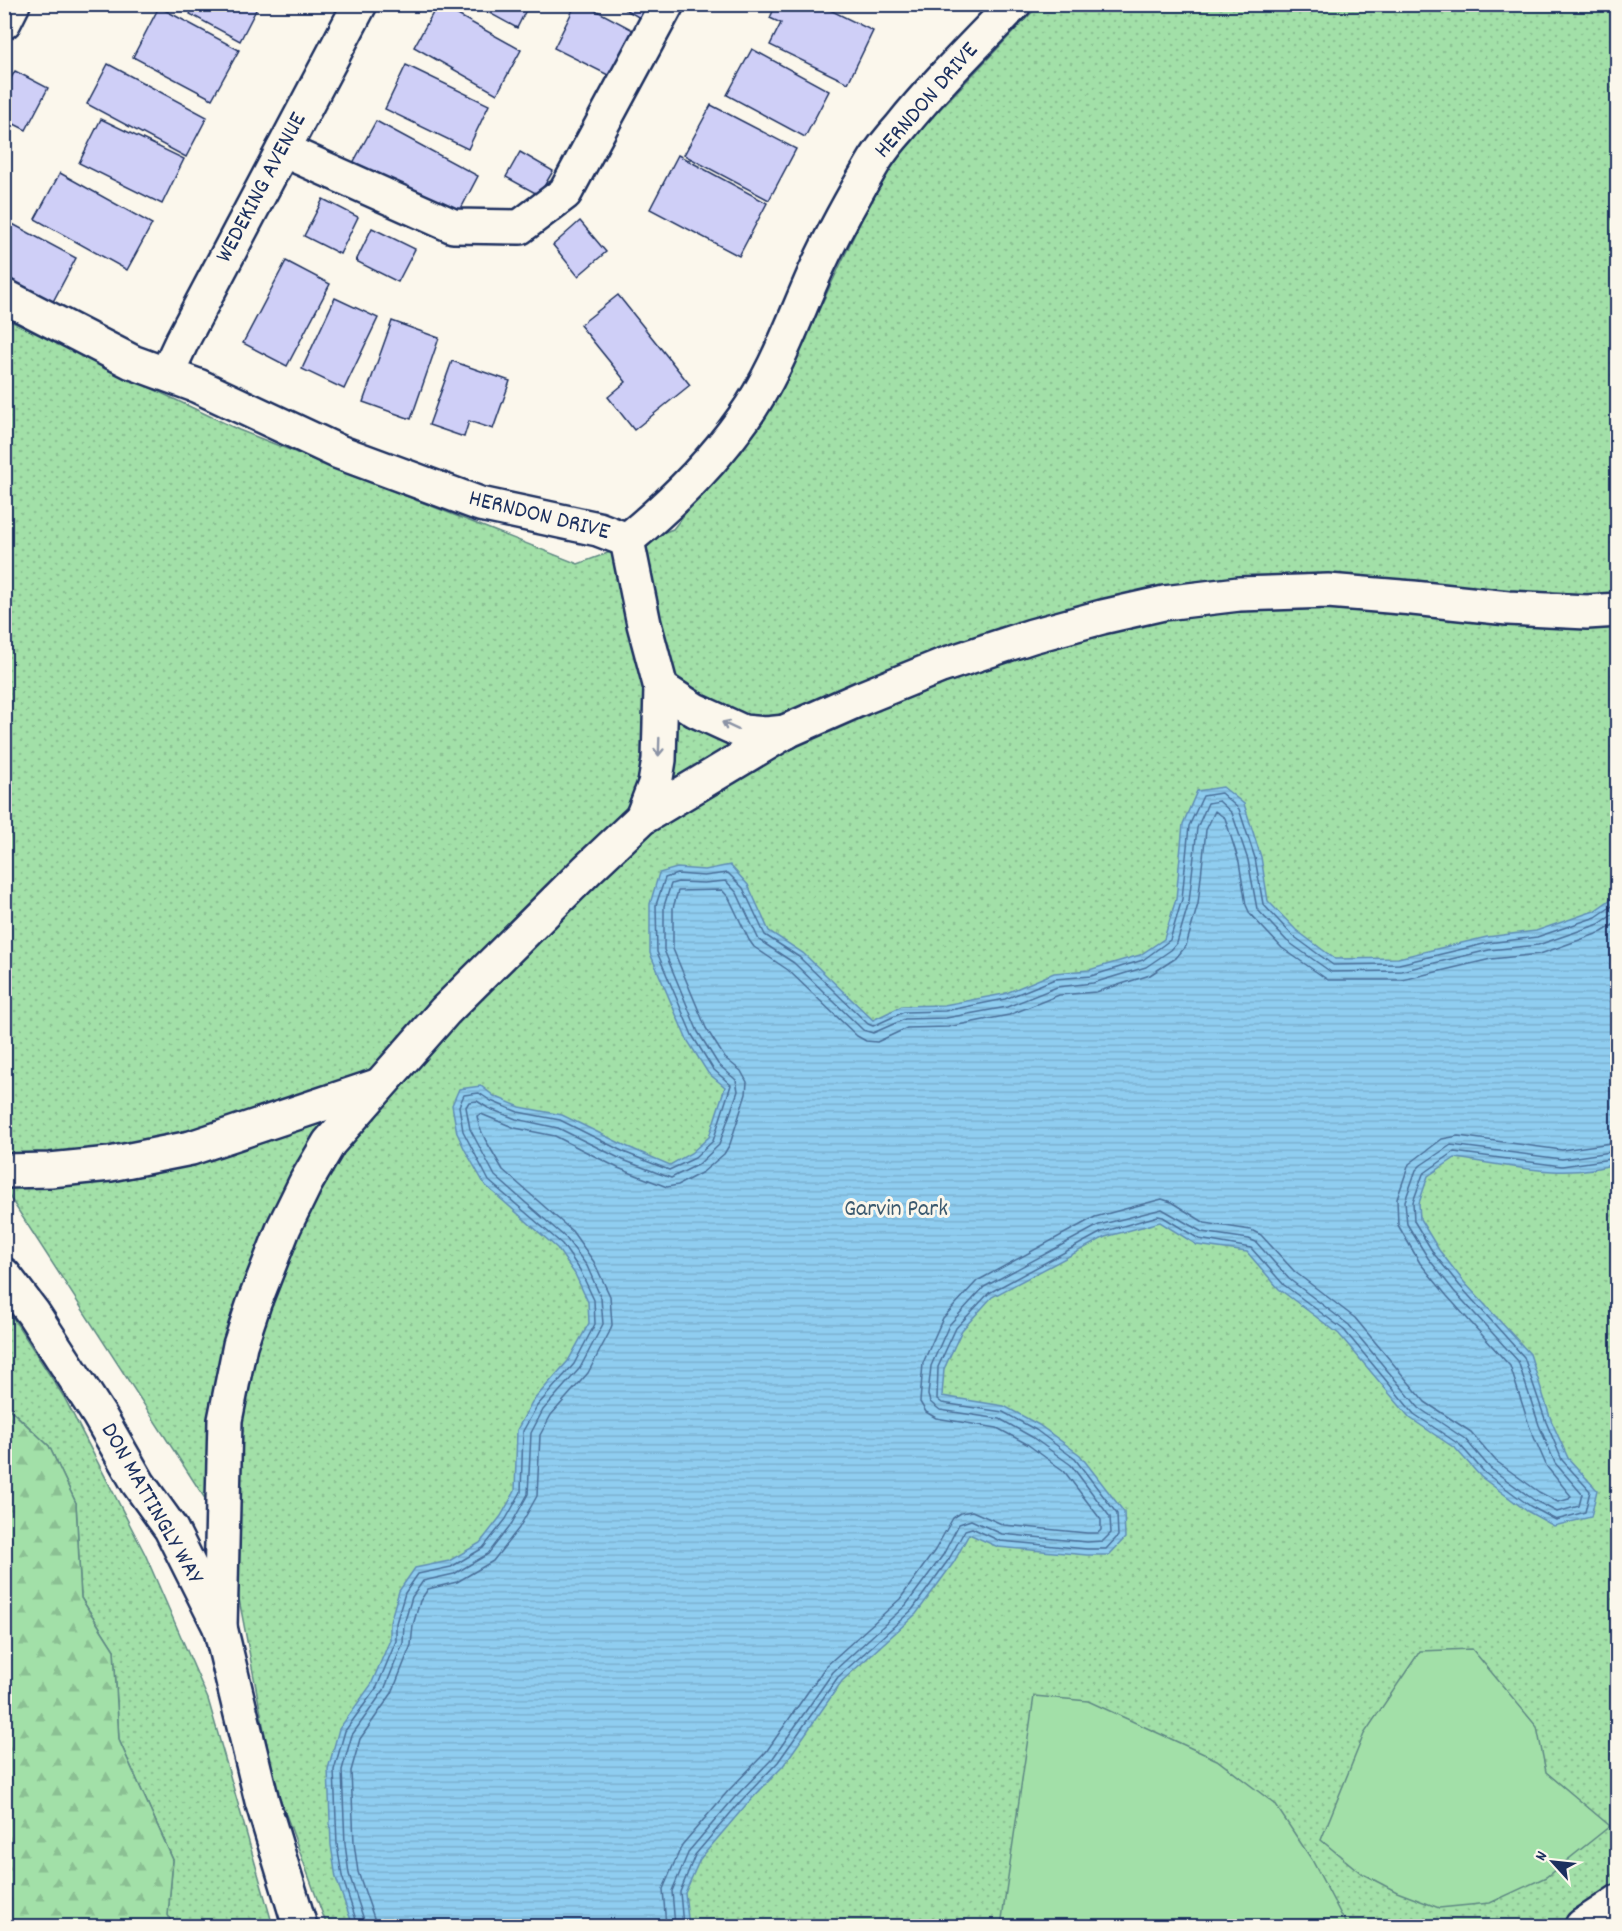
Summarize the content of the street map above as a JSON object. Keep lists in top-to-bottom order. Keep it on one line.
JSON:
{"streets":{"street":["HERNDON DRIVE","WEDEKING AVENUE","DON MATTINGLY WAY"]},"crossings":[["HERNDON DRIVE","WEDEKING AVENUE"]],"parks":["Garvin Park"],"north":"top left"}
